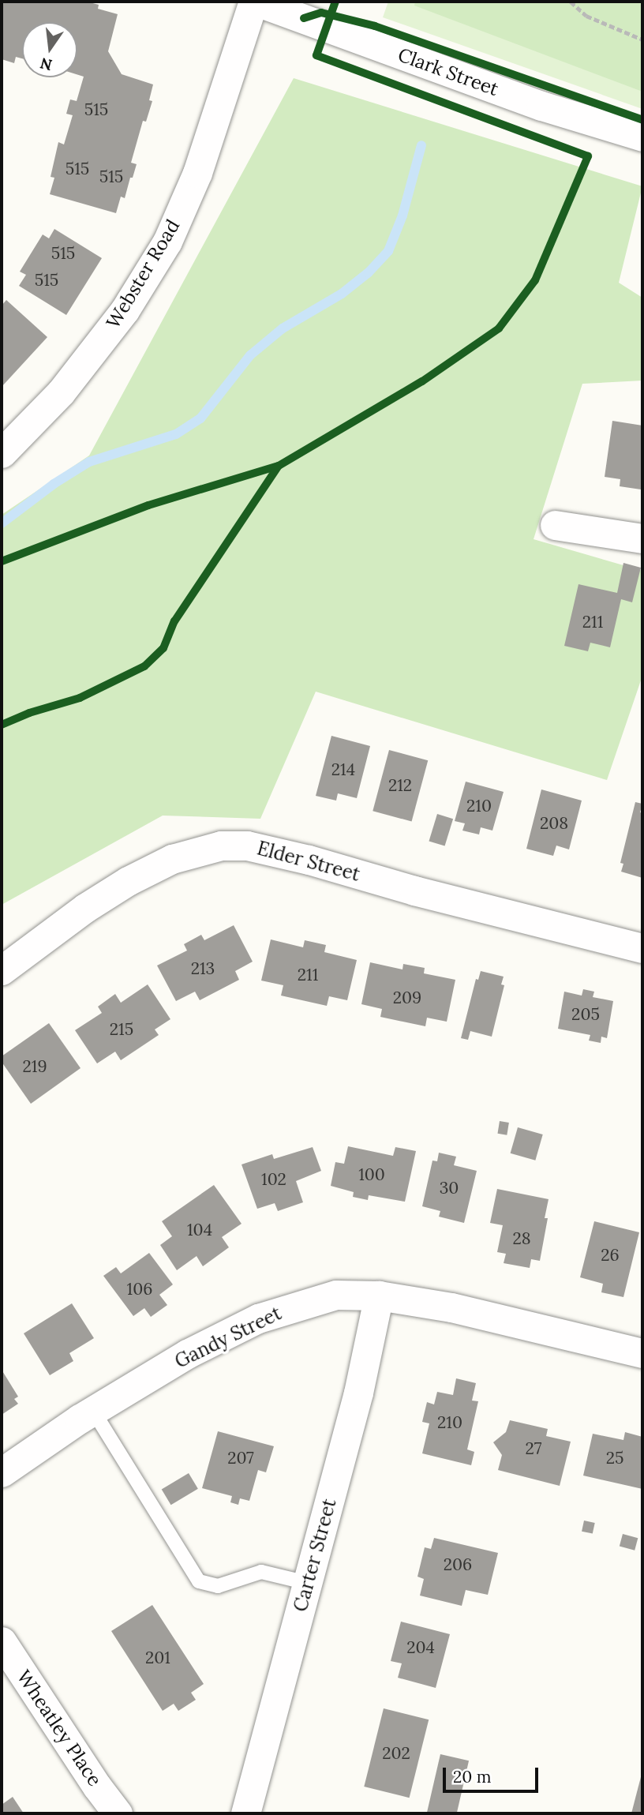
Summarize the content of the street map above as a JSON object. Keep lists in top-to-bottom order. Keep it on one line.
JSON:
{"streets":{"street":["Clark Street","Webster Road","Elder Street","Gandy Street","Carter Street","Wheatley Place"]},"crossings":[["Clark Street","Webster Road"],["Gandy Street","Carter Street"]],"house_numbers":["515","515","515","515","515","211","214","212","210","208","213","211","209","205","215","219","100","102","30","104","28","26","106","210","27","207","25","206","204","201","202"],"scale_bar":"20 m","north":"bottom"}
